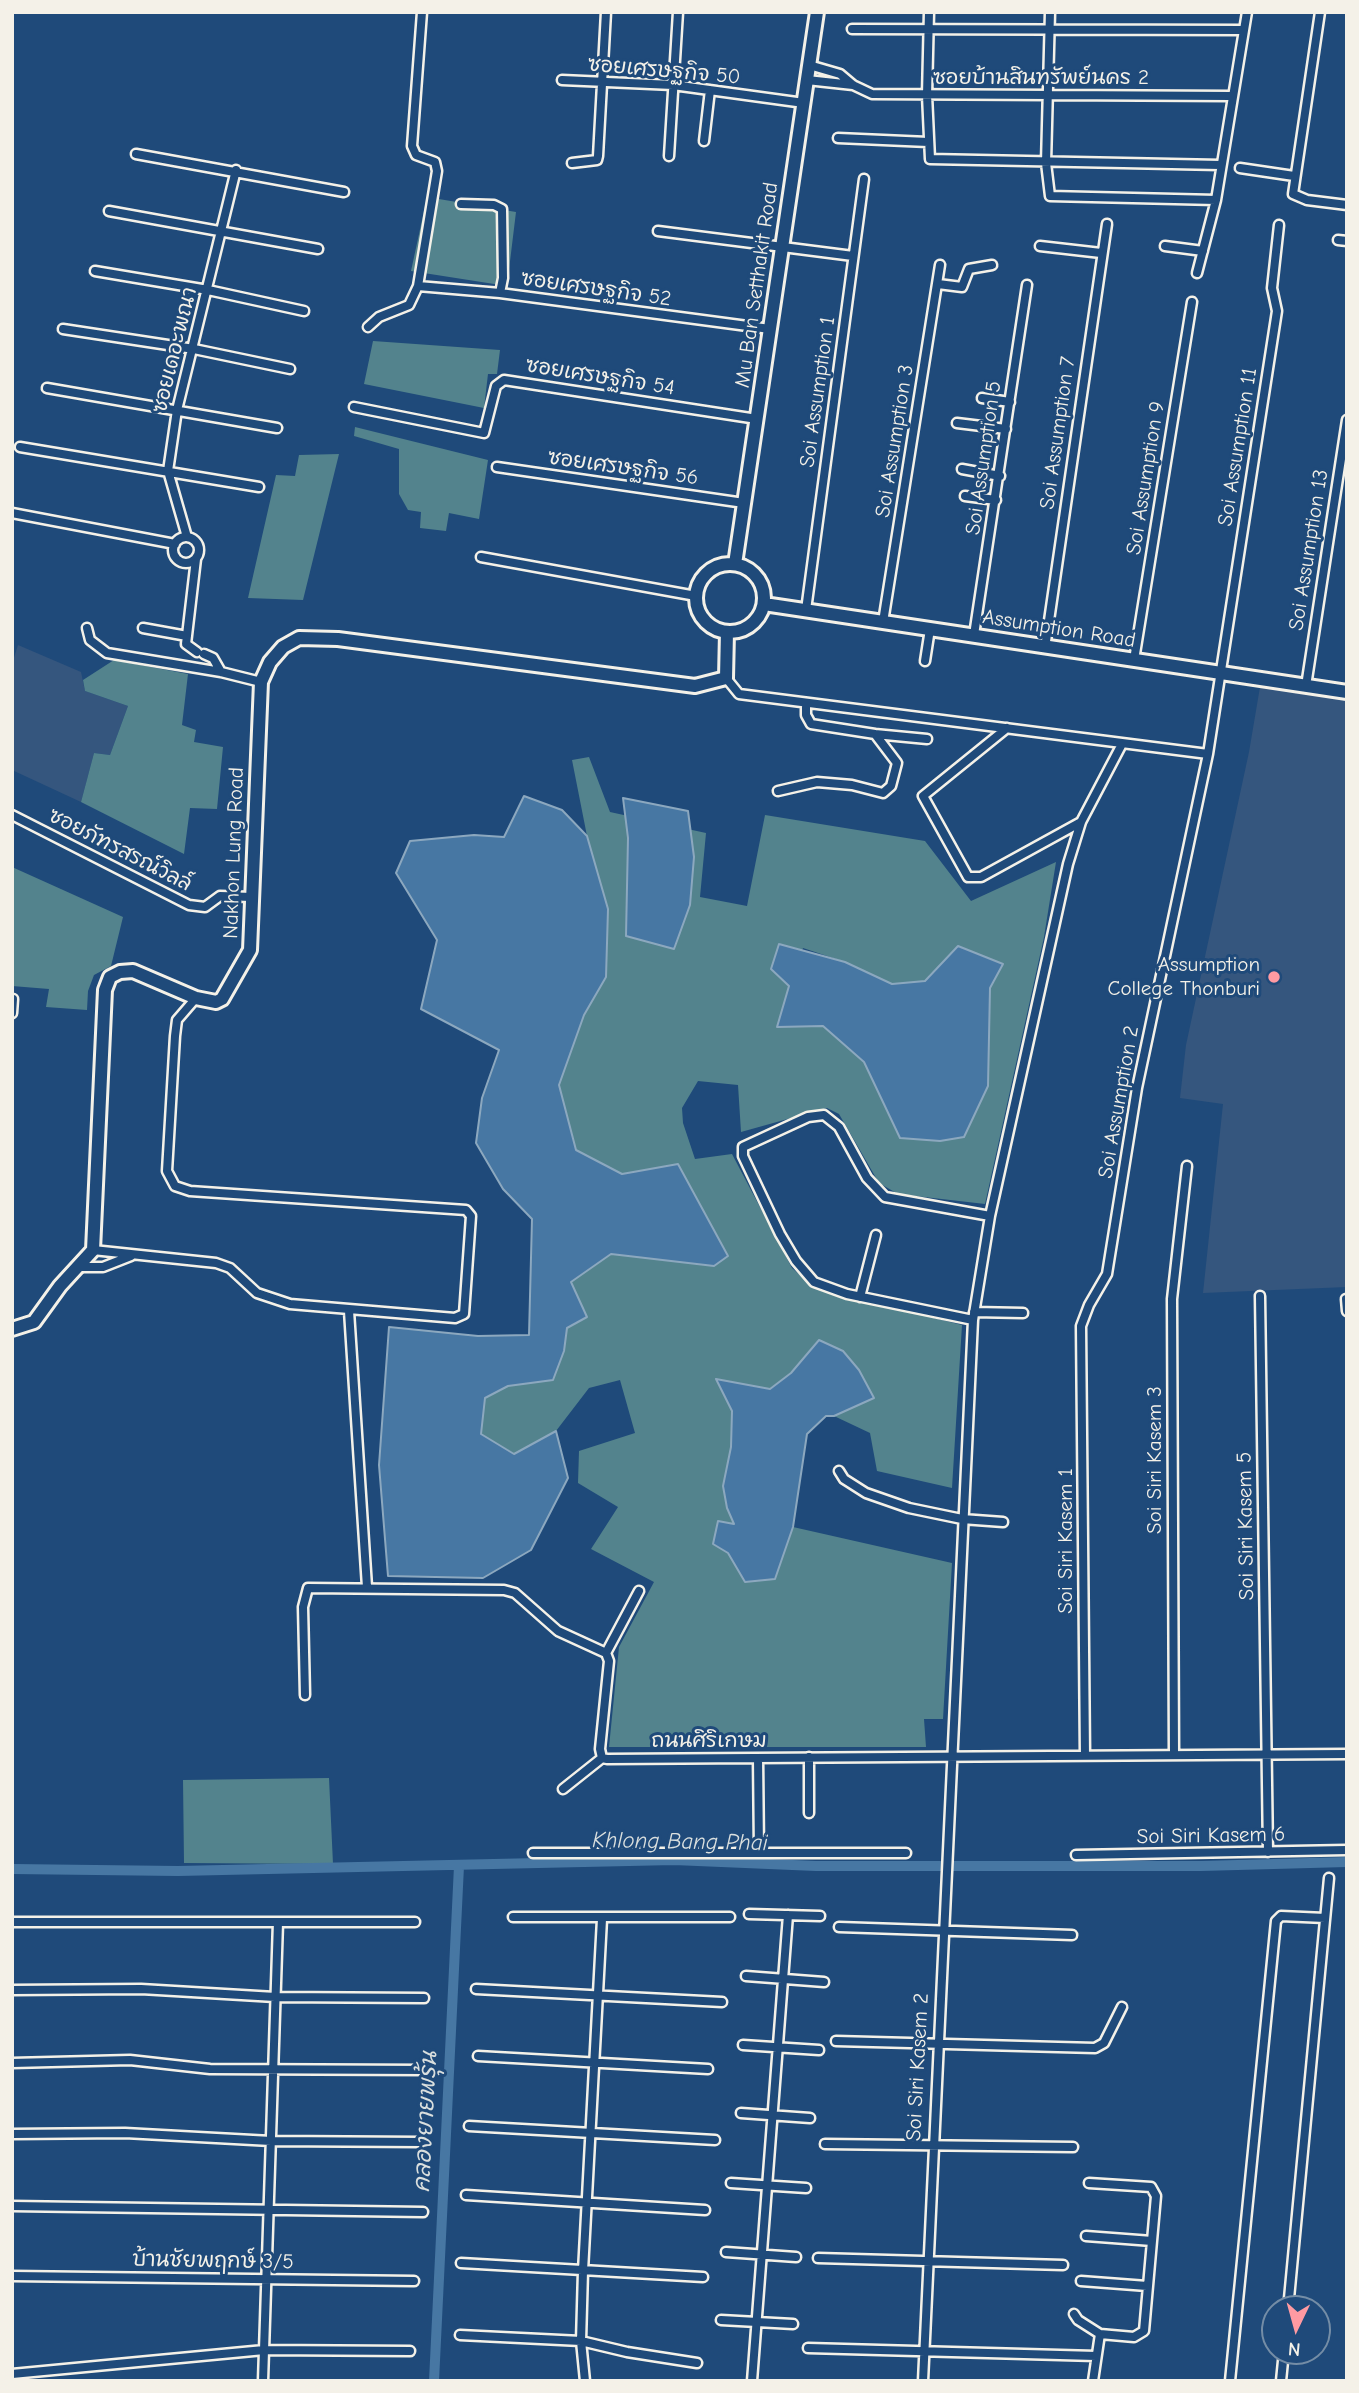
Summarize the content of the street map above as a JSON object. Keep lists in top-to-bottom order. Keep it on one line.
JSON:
{"streets":{"street":["ซอยเศรษฐกิจ 50","ซอยบ้านสินทรัพย์นคร 2","Mu Ban Setthakit Road","ซอยเศรษฐกิจ 52","ซอยเดอะพณา","ซอยเศรษฐกิจ 54","Soi Assumption 1","Soi Assumption 7","Soi Assumption 3","Soi Assumption 11","Soi Assumption 5","ซอยเศรษฐกิจ 56","Soi Assumption 9","Soi Assumption 13","Assumption Road","ซอยภัทรสรณ์วิลล์","Nakhon Lung Road","Soi Assumption 2","Soi Siri Kasem 3","Soi Siri Kasem 5","Soi Siri Kasem 1","ถนนศิริเกษม","Soi Siri Kasem 6","Soi Siri Kasem 2","บ้านชัยพฤกษ์ 3/5"]},"crossings":[["ซอยเศรษฐกิจ 50","Mu Ban Setthakit Road"],["ซอยบ้านสินทรัพย์นคร 2","Mu Ban Setthakit Road"],["Mu Ban Setthakit Road","ซอยเศรษฐกิจ 52"],["Mu Ban Setthakit Road","ซอยเศรษฐกิจ 54"],["Mu Ban Setthakit Road","ซอยเศรษฐกิจ 56"],["Mu Ban Setthakit Road","Assumption Road"],["Soi Assumption 1","Assumption Road"],["Soi Assumption 7","Assumption Road"],["Soi Assumption 3","Assumption Road"],["Soi Assumption 11","Assumption Road"],["Soi Assumption 11","Soi Assumption 2"],["Soi Assumption 5","Assumption Road"],["Soi Assumption 9","Assumption Road"],["Soi Assumption 13","Assumption Road"],["Assumption Road","Soi Assumption 2"],["ซอยภัทรสรณ์วิลล์","Nakhon Lung Road"],["Soi Assumption 2","Soi Siri Kasem 1"],["Soi Siri Kasem 3","ถนนศิริเกษม"],["Soi Siri Kasem 5","ถนนศิริเกษม"],["Soi Siri Kasem 5","Soi Siri Kasem 6"],["Soi Siri Kasem 1","ถนนศิริเกษม"],["ถนนศิริเกษม","Soi Siri Kasem 2"]],"water":["Khlong Bang Phai","คลองยายพรุ้น"],"places":["Assumption College Thonburi"],"north":"bottom"}
